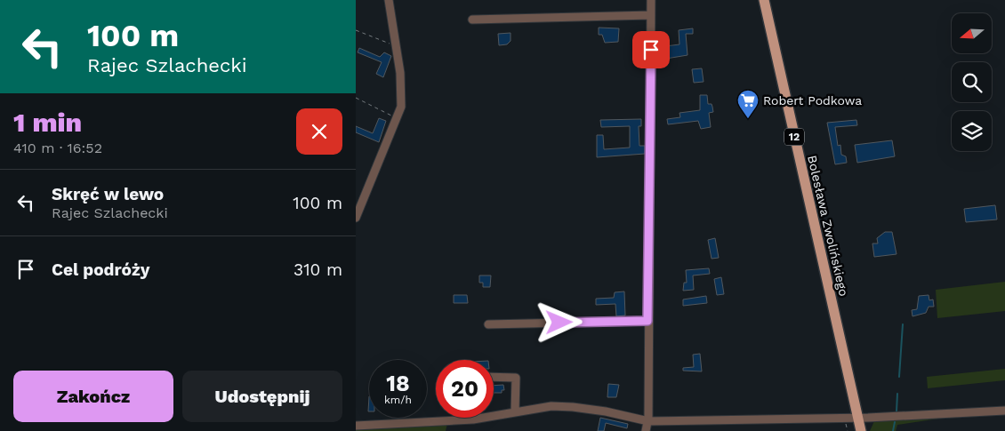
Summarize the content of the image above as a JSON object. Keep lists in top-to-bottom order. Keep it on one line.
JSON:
{"streets":{"main road":["12","Bolesława Zwolińskiego"]},"places":{"supermarket":["Robert Podkowa"]},"north":"left","page":{"turn":["100 m","Rajec Szlachecki"],"heading":["1 min","410 m · 16:52"],"list":[{"name":"Skręć w lewo","note":"Rajec Szlachecki","value":"100 m"},{"name":"Cel podróży","value":"310 m"}],"speed":"18 km/h","limit":"20","buttons":["Zakończ","Udostępnij"]}}
